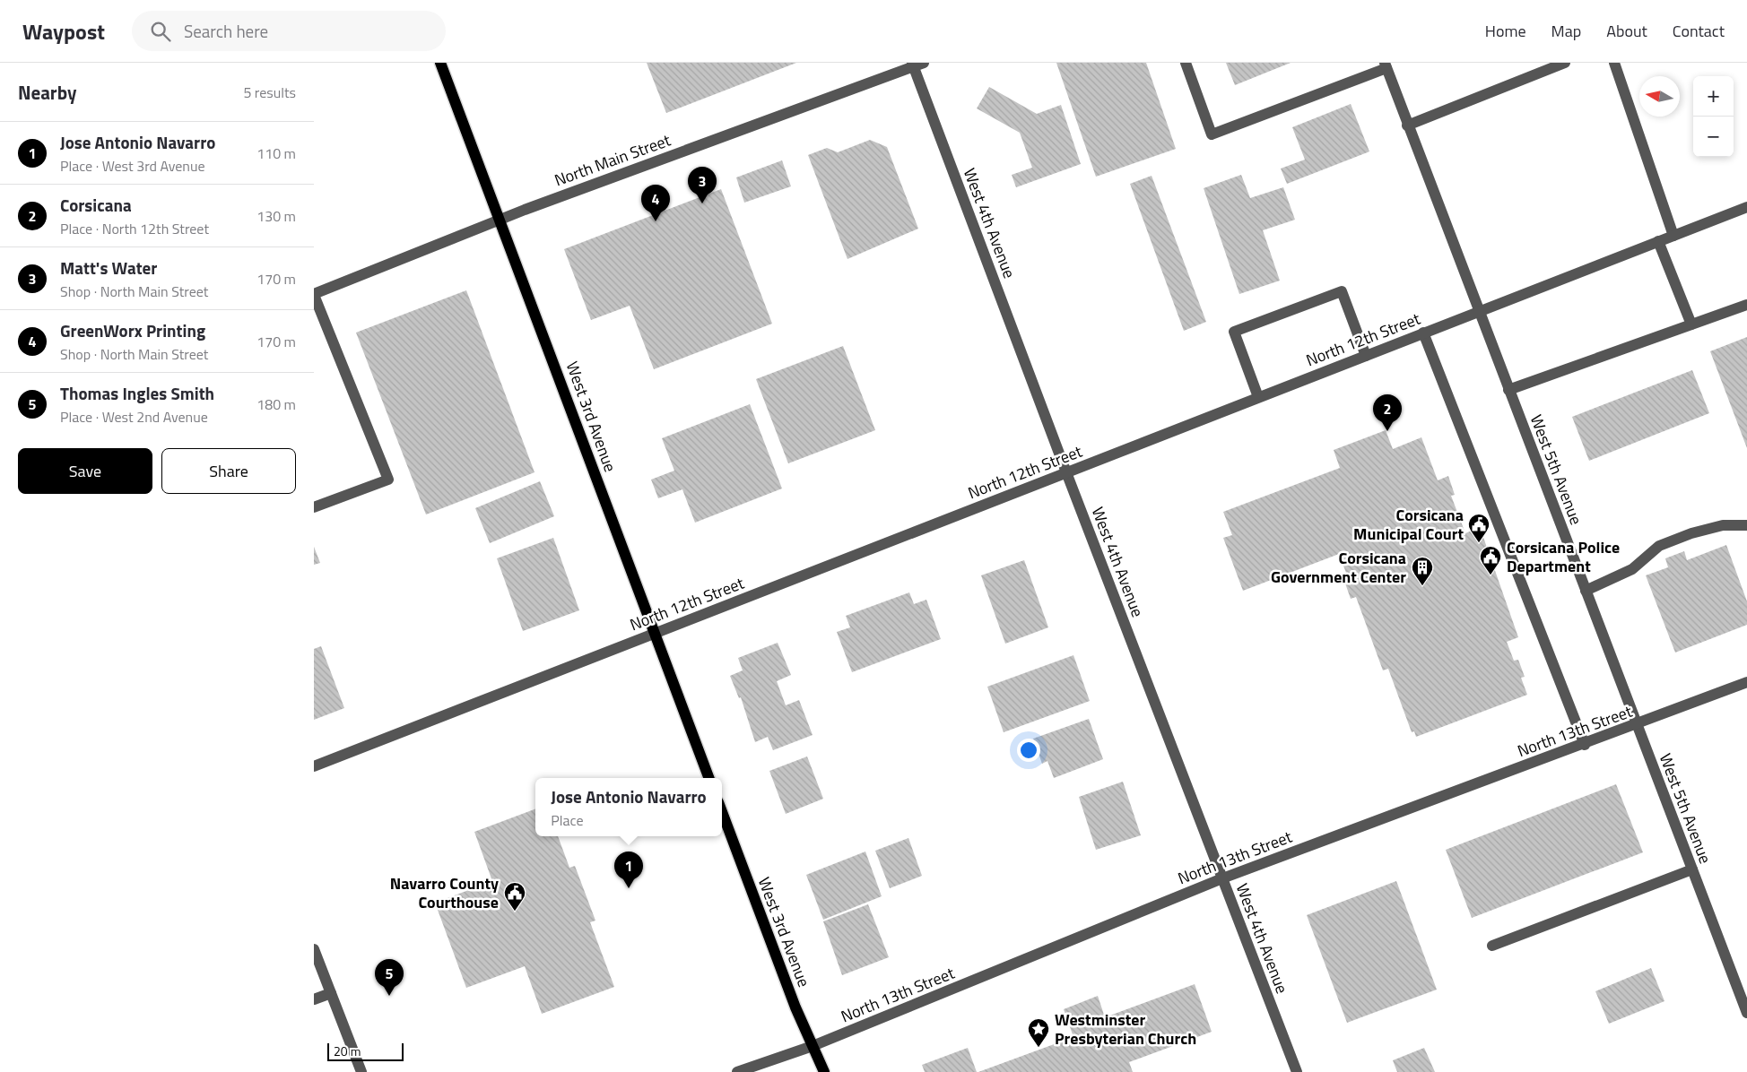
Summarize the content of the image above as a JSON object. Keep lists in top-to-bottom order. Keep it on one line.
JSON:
{"streets":{"main road":["West 3rd Avenue"],"street":["North Main Street","West 4th Avenue","North 12th Street","West 5th Avenue","North 13th Street"]},"crossings":[["North Main Street","West 4th Avenue"],["North Main Street","West 3rd Avenue"],["West 4th Avenue","North 12th Street"],["West 4th Avenue","North 13th Street"],["North 12th Street","West 3rd Avenue"],["North 12th Street","West 5th Avenue"],["West 3rd Avenue","North 13th Street"],["West 5th Avenue","North 13th Street"]],"places":{"public building":["Corsicana Municipal Court","Corsicana Police Department","Navarro County Courthouse"],"building":["Corsicana Government Center"],"place":["Westminster Presbyterian Church"]},"scale_bar":"20 m","north":"left","page":{"header":"Waypost","search":"Search here","nav":["Home","Map","About","Contact"],"heading":["Nearby","5 results"],"map_buttons":["+","−"],"list":[{"mark":"1","name":"Jose Antonio Navarro","note":"Place · West 3rd Avenue","value":"110 m"},{"mark":"2","name":"Corsicana","note":"Place · North 12th Street","value":"130 m"},{"mark":"3","name":"Matt's Water","note":"Shop · North Main Street","value":"170 m"},{"mark":"4","name":"GreenWorx Printing","note":"Shop · North Main Street","value":"170 m"},{"mark":"5","name":"Thomas Ingles Smith","note":"Place · West 2nd Avenue","value":"180 m"}],"pins":["3","4","2","1","5"],"buttons":["Save","Share"],"popup":["Jose Antonio Navarro","Place"],"scale":"20 m"}}
